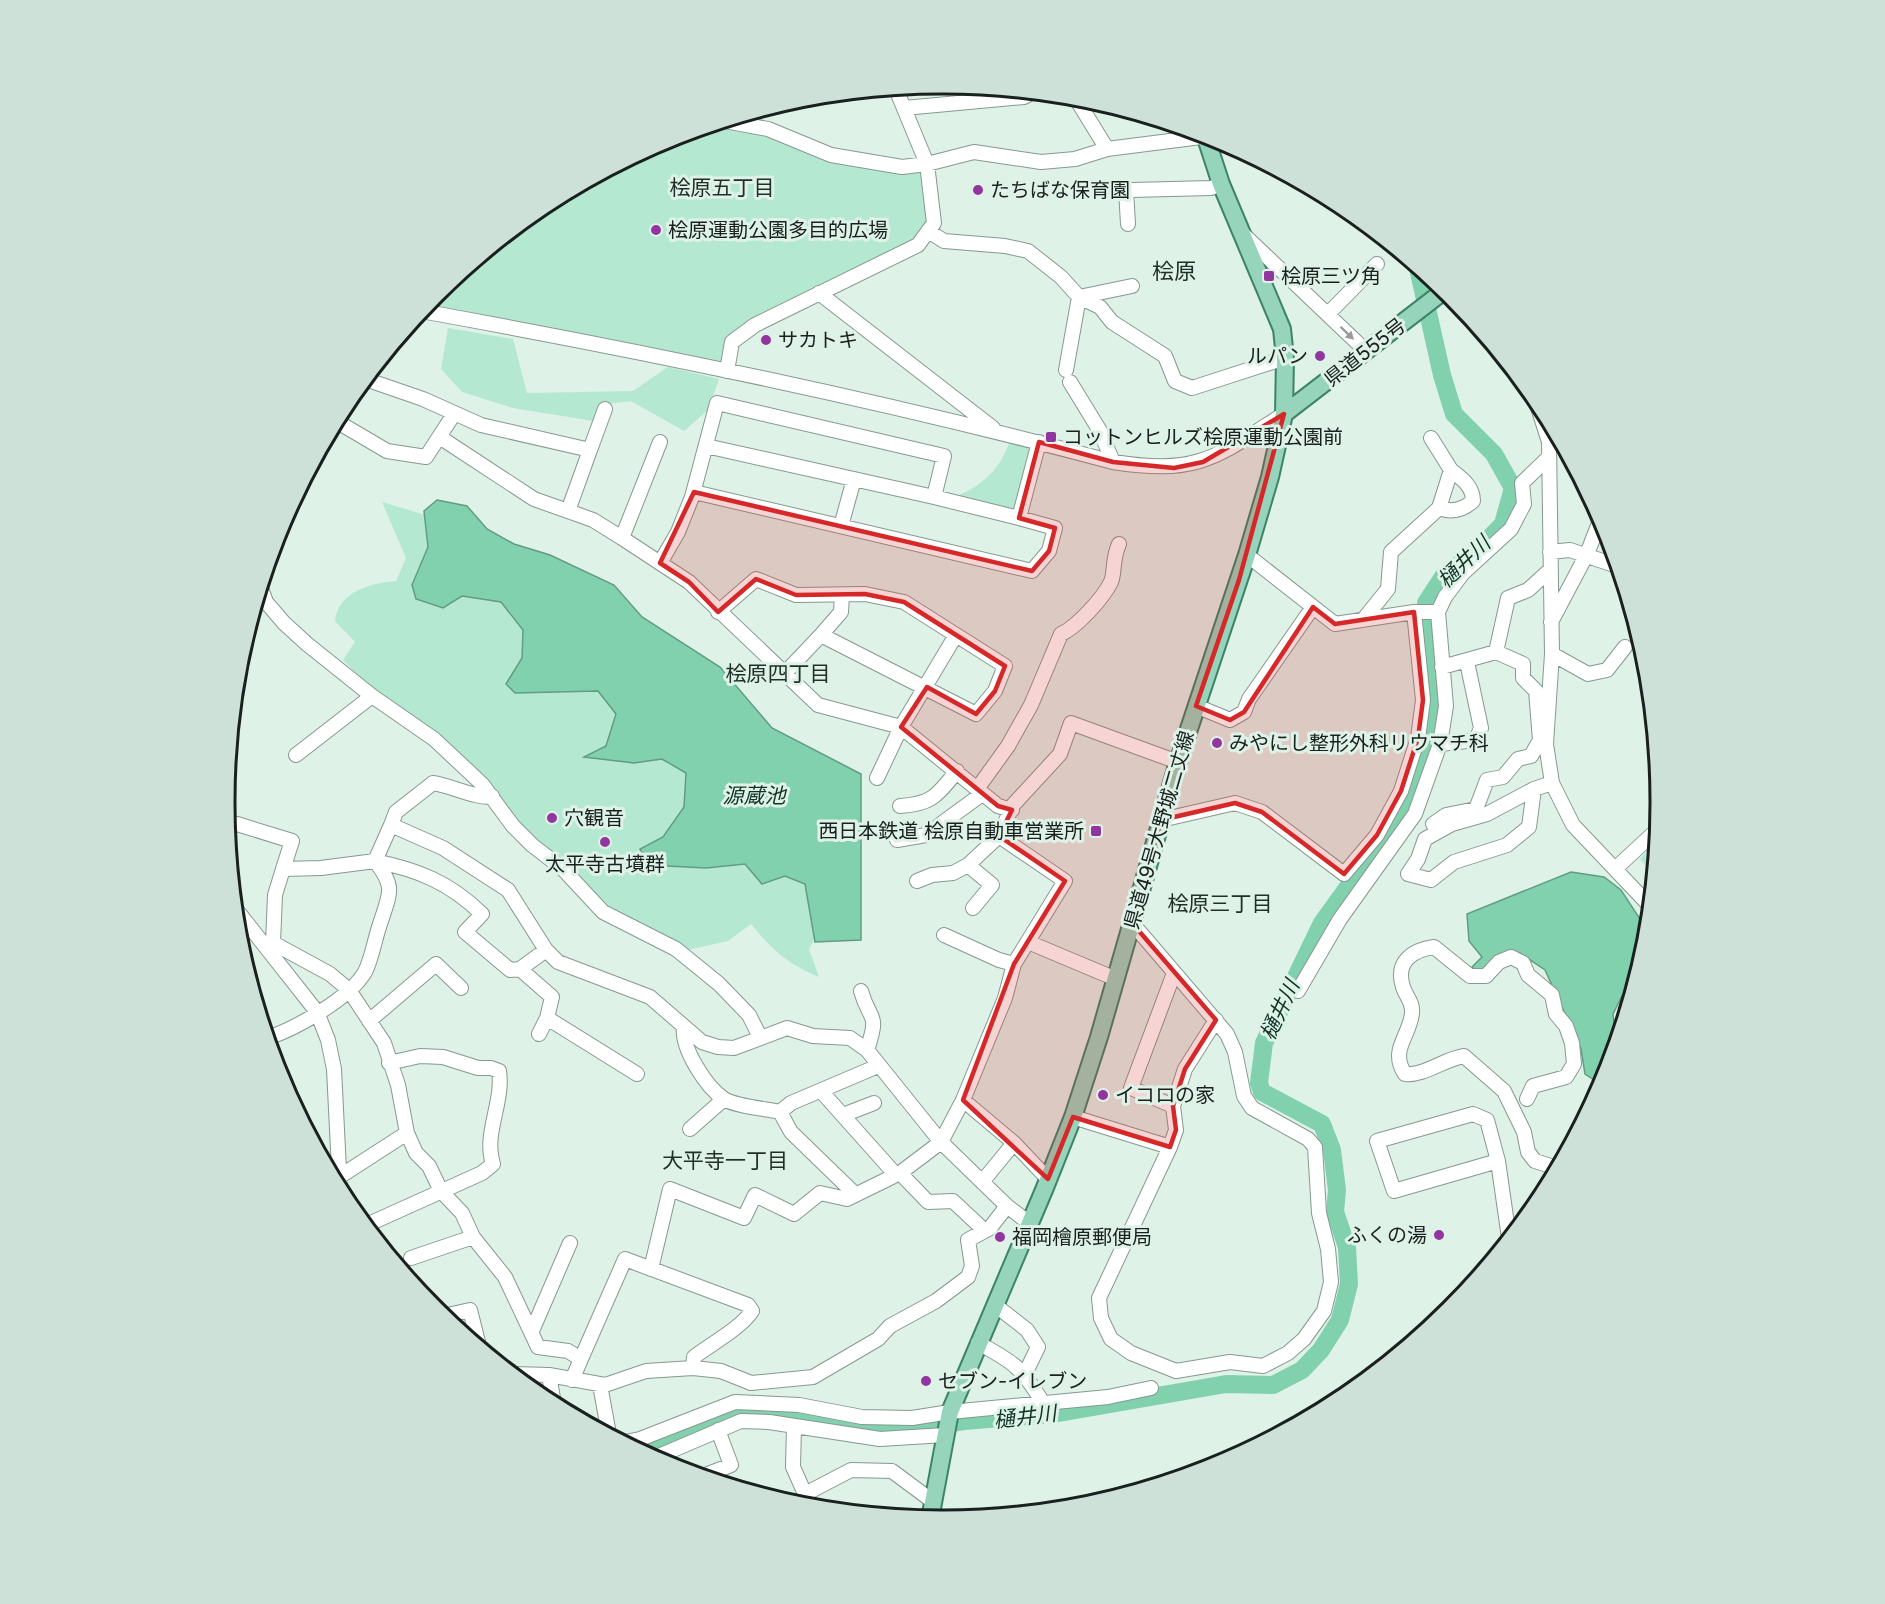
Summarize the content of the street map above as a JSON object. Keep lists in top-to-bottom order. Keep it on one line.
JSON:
{"streets":{"main road":["県道555号","県道49号大野城二丈線"]},"crossings":[["県道555号","県道49号大野城二丈線"]],"districts":["桧原五丁目","桧原","桧原四丁目","桧原三丁目","大平寺一丁目"],"water":["樋井川","源蔵池"],"places":{"other":["たちばな保育園","桧原運動公園多目的広場","サカトキ","ルパン","みやにし整形外科リウマチ科","穴観音","太平寺古墳群","イコロの家","ふくの湯","福岡檜原郵便局","セブン-イレブン"],"transit":["桧原三ツ角","コットンヒルズ桧原運動公園前","西日本鉄道 桧原自動車営業所"]}}
